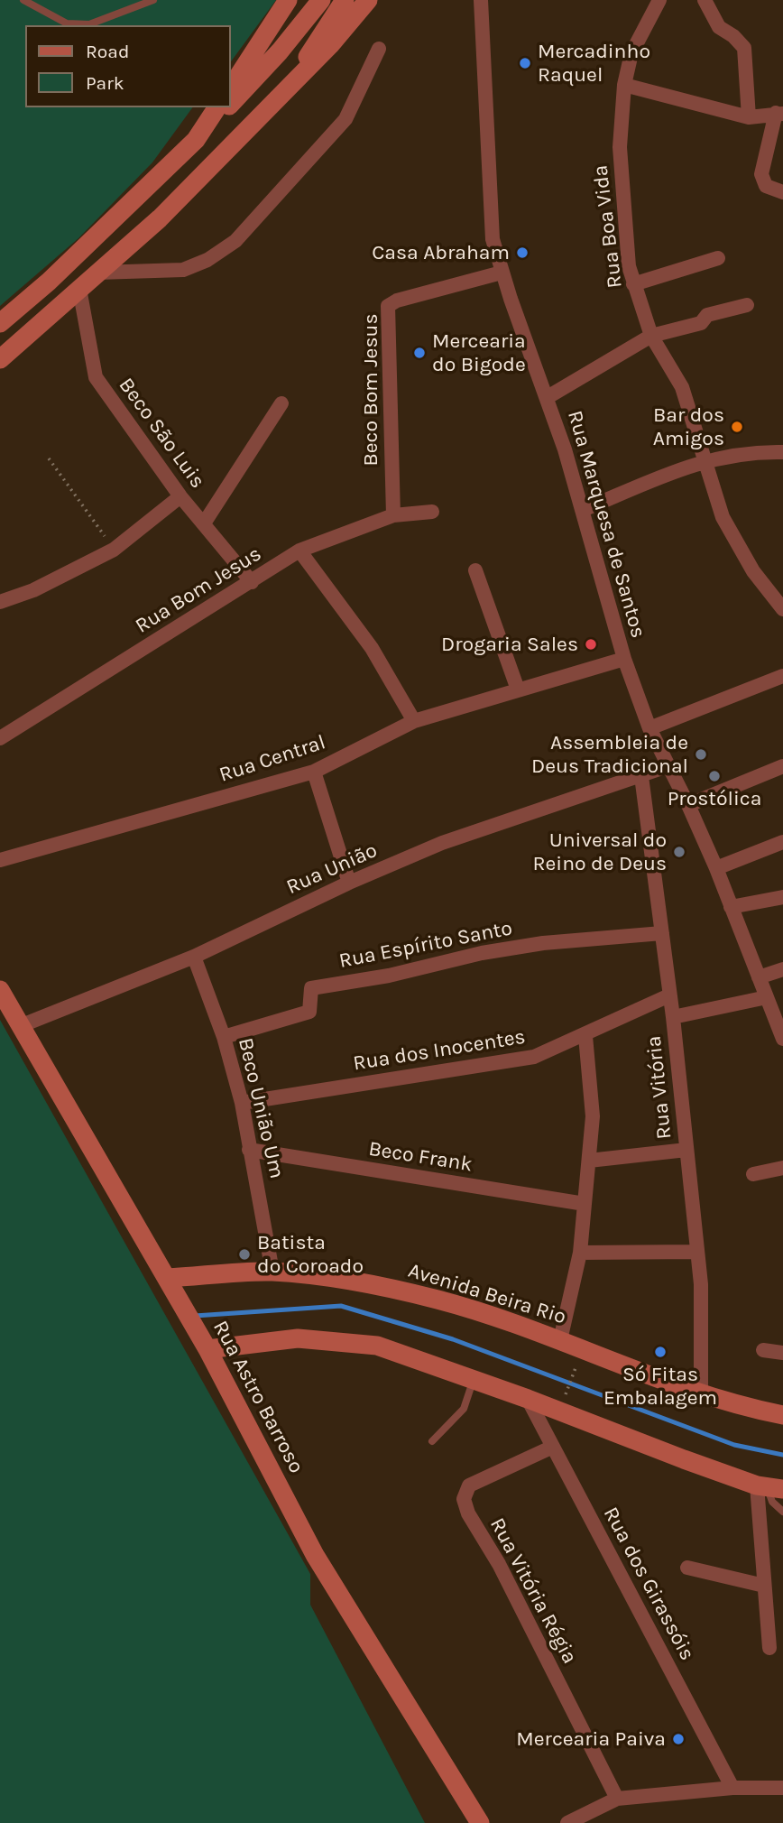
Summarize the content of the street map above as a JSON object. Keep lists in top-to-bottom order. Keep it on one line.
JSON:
{"streets":{"street":["Rua Boa Vida","Beco Bom Jesus","Beco São Luis","Rua Marquesa de Santos","Rua Bom Jesus","Rua Central","Rua União","Rua Espírito Santo","Rua dos Inocentes","Rua Vitória","Beco União Um","Beco Frank","Avenida Beira Rio","Rua Astro Barroso","Rua dos Girassóis","Rua Vitória Régia"]},"crossings":[["Beco Bom Jesus","Rua Marquesa de Santos"],["Beco Bom Jesus","Rua Bom Jesus"],["Beco São Luis","Rua Bom Jesus"],["Rua Marquesa de Santos","Rua Central"],["Rua Marquesa de Santos","Rua União"],["Rua União","Rua Vitória"],["Rua União","Beco União Um"],["Rua União","Rua Astro Barroso"],["Rua Espírito Santo","Rua Vitória"],["Rua Espírito Santo","Beco União Um"],["Rua dos Inocentes","Rua Vitória"],["Rua dos Inocentes","Beco União Um"],["Rua Vitória","Avenida Beira Rio"],["Beco União Um","Beco Frank"],["Beco União Um","Avenida Beira Rio"],["Avenida Beira Rio","Rua Astro Barroso"],["Rua dos Girassóis","Rua Vitória Régia"]],"places":["Mercadinho Raquel","Casa Abraham","Mercearia do Bigode","Bar dos Amigos","Drogaria Sales","Assembleia de Deus Tradicional","Prostólica","Universal do Reino de Deus","Batista do Coroado","Só Fitas Embalagem","Mercearia Paiva"],"legend":["Road","Park"]}
